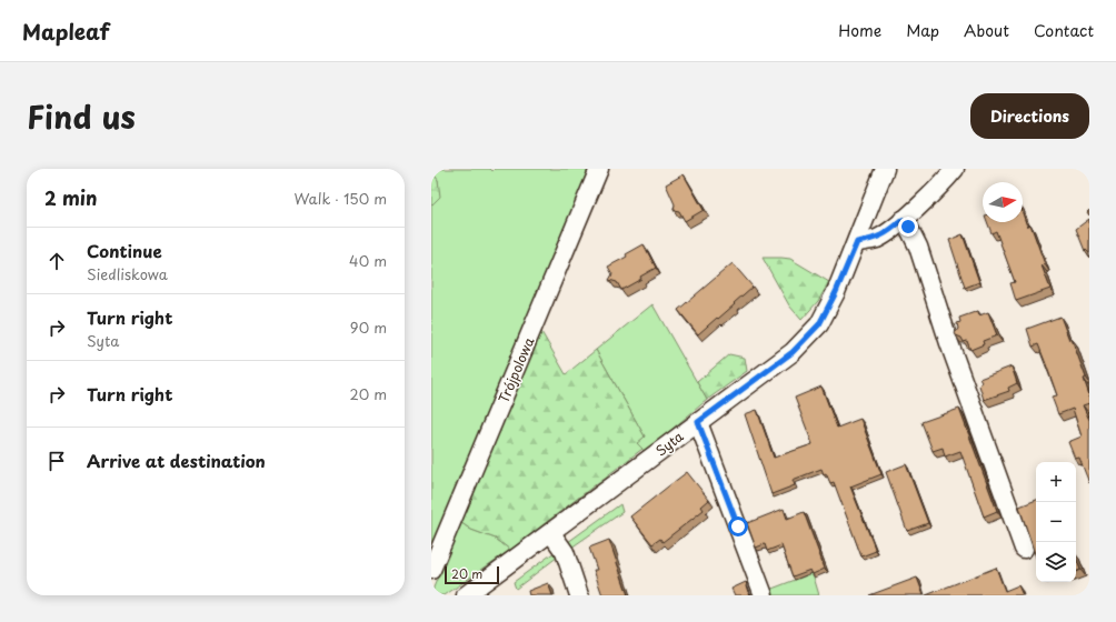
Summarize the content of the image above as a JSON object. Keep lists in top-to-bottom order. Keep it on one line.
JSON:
{"streets":{"street":["Trójpolowa","Syta"]},"scale_bar":"20 m","north":"right","page":{"header":"Mapleaf","nav":["Home","Map","About","Contact"],"title":"Find us","buttons":"Directions","heading":["2 min","Walk · 150 m"],"list":[["Continue","Siedliskowa","40 m"],["Turn right","Syta","90 m"],["Turn right","20 m"],"Arrive at destination"],"map_buttons":["+","−"],"scale":"20 m"}}
